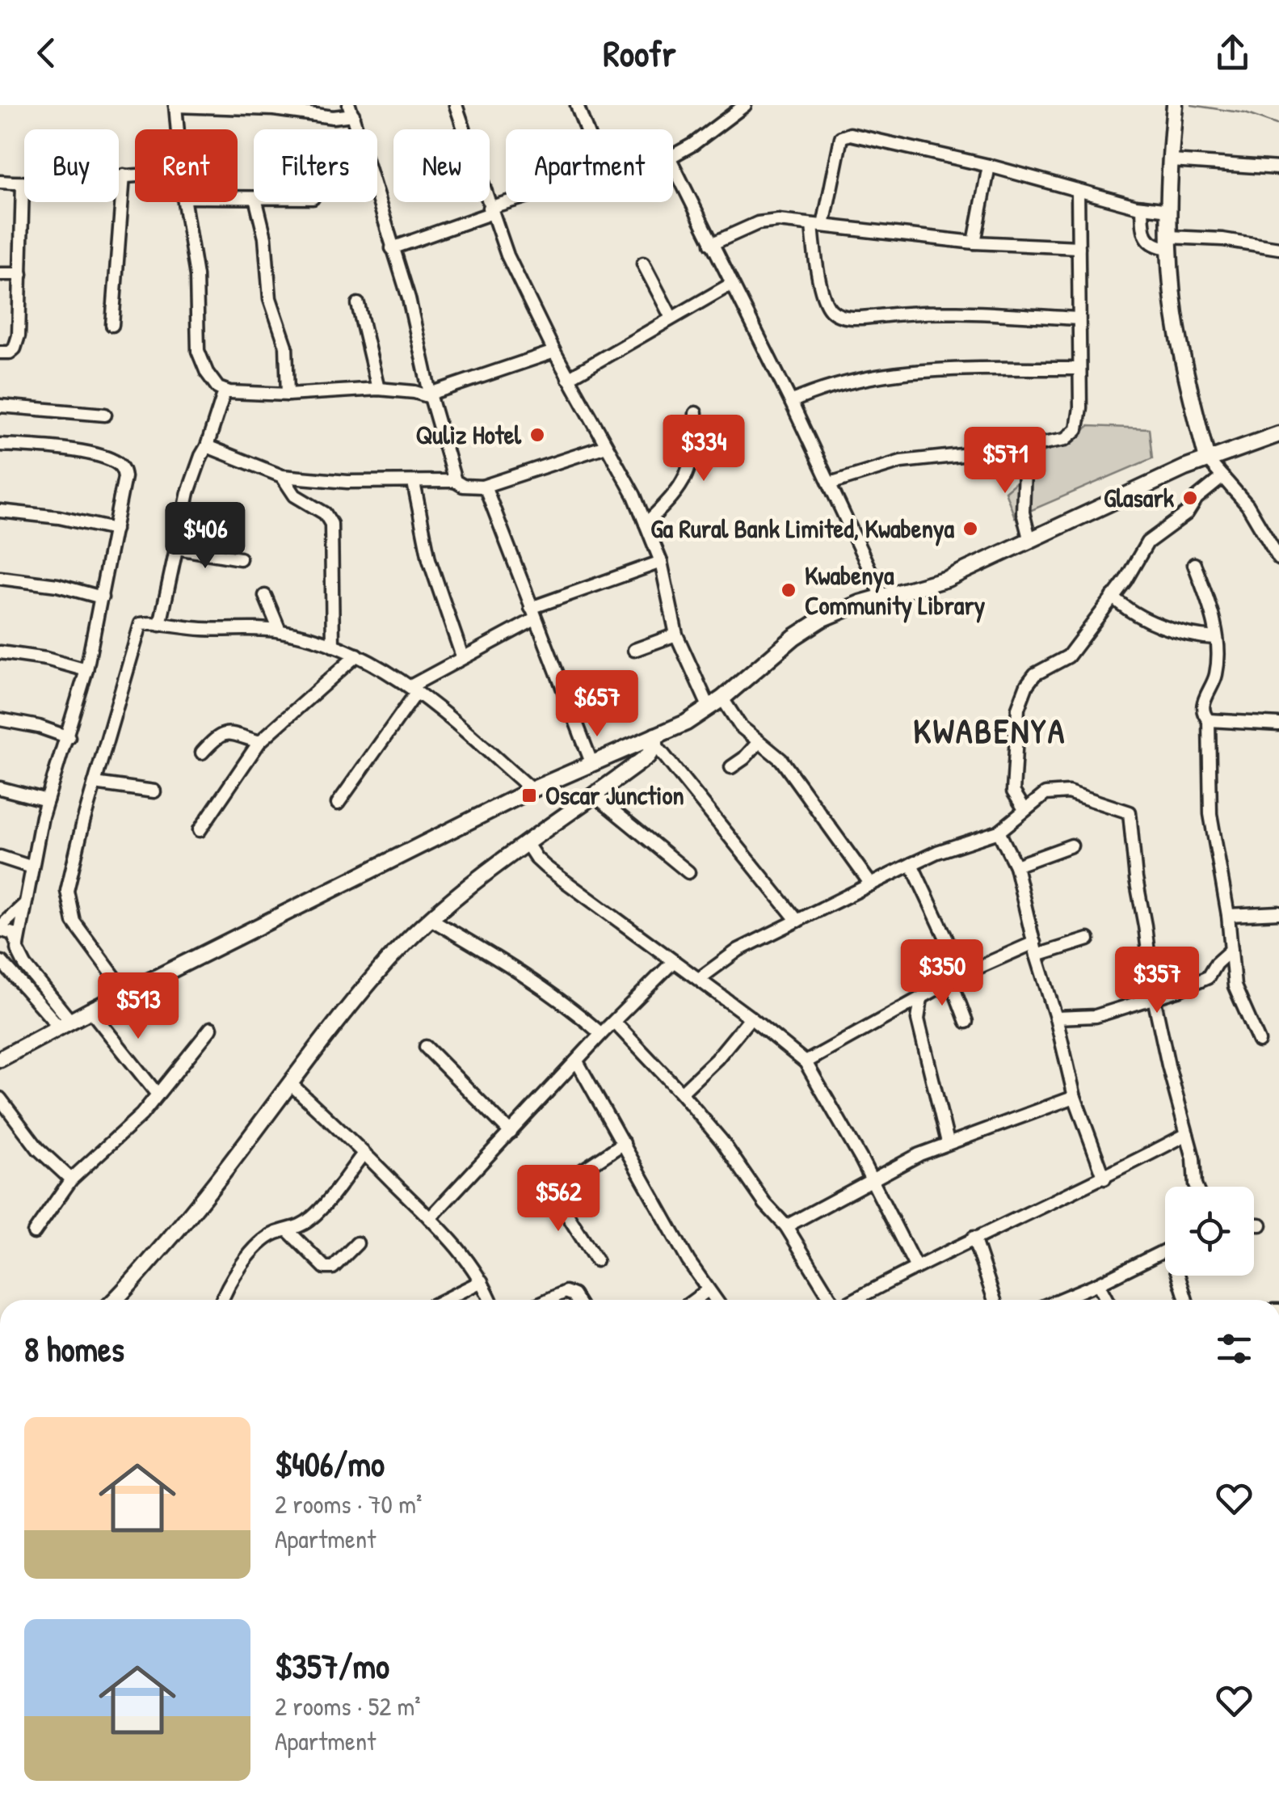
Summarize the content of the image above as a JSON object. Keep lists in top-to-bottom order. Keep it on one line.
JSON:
{"districts":["KWABENYA"],"places":{"other":["Quliz Hotel","Glasark","Ga Rural Bank Limited, Kwabenya","Kwabenya Community Library"],"transit":["Oscar Junction"]},"page":{"header":"Roofr","chip":["Buy","Rent","Filters","New","Apartment"],"price":["$334","$571","$406","$657","$350","$357","$513","$562"],"heading":"8 homes","list":[{"name":"$406/mo","note":"2 rooms · 70 m² · Apartment"},{"name":"$357/mo","note":"2 rooms · 52 m² · Apartment"}]}}
